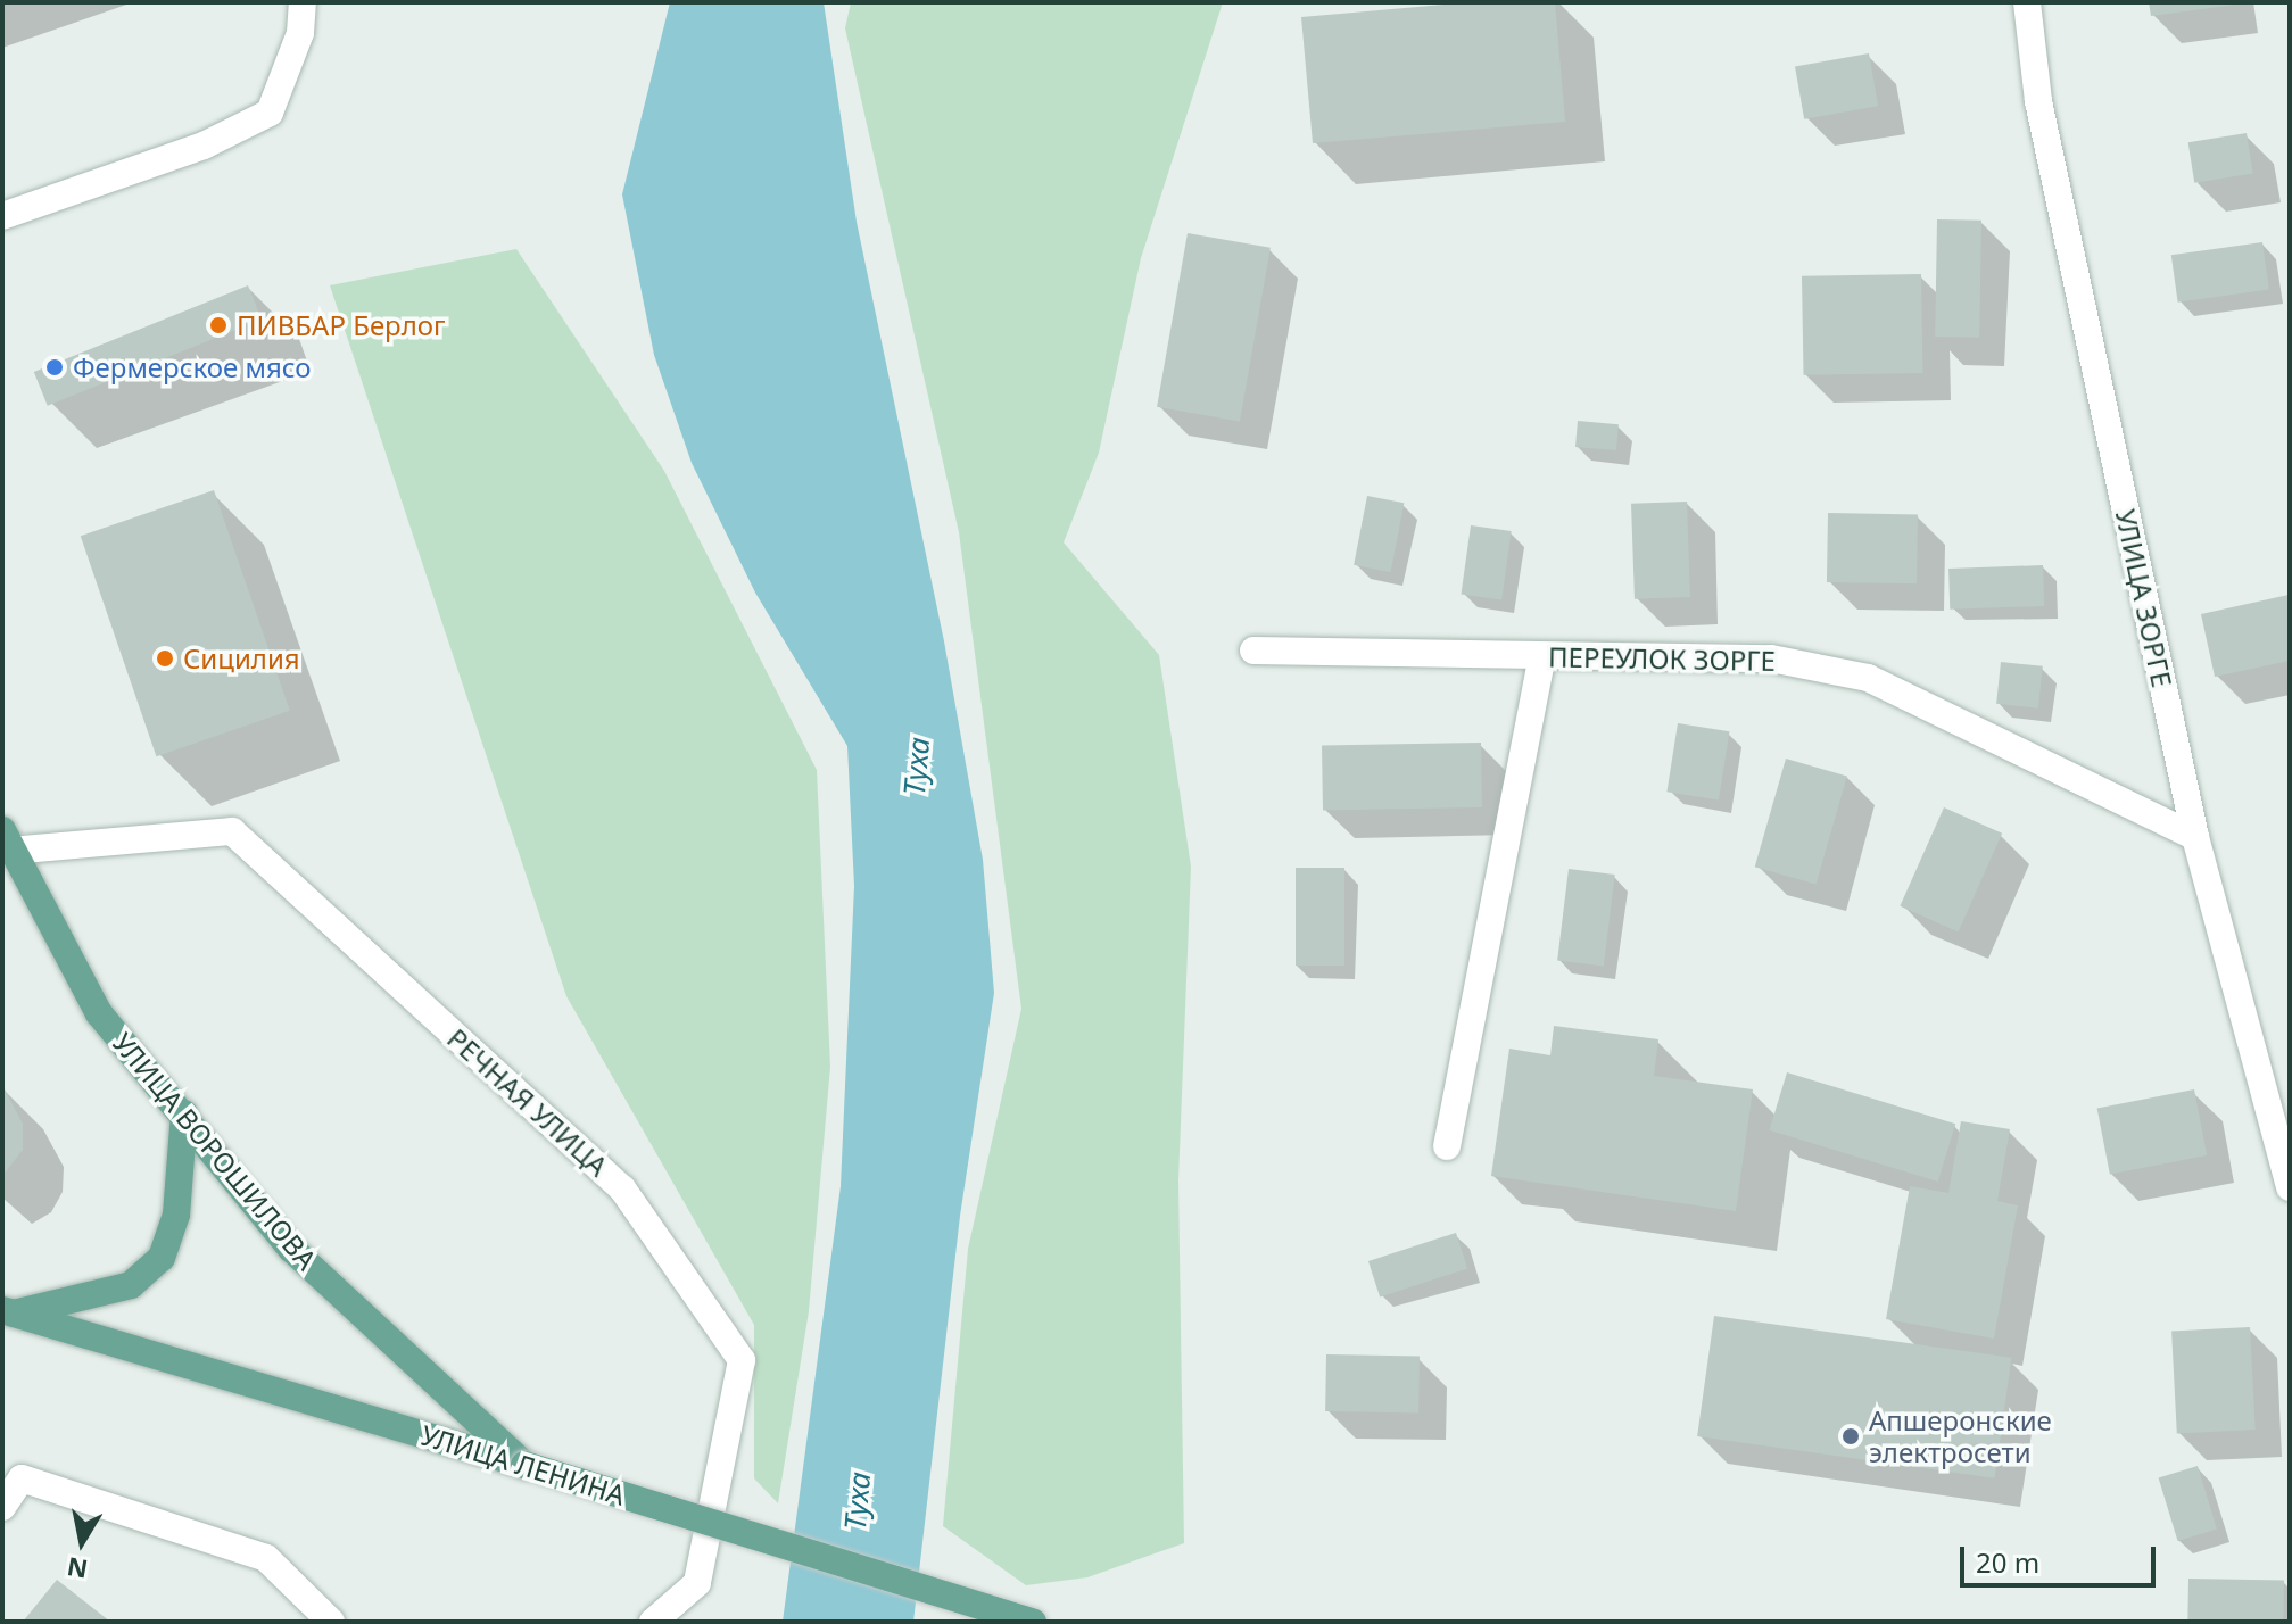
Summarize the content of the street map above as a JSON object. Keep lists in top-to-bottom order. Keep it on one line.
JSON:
{"streets":{"main road":["УЛИЦА ВОРОШИЛОВА","УЛИЦА ЛЕНИНА"],"street":["УЛИЦА ЗОРГЕ","ПЕРЕУЛОК ЗОРГЕ","РЕЧНАЯ УЛИЦА"]},"crossings":[["УЛИЦА ЗОРГЕ","ПЕРЕУЛОК ЗОРГЕ"],["РЕЧНАЯ УЛИЦА","УЛИЦА ВОРОШИЛОВА"],["УЛИЦА ВОРОШИЛОВА","УЛИЦА ЛЕНИНА"]],"water":["Туха"],"places":["ПИВБАР Берлог","Фермерское мясо","Сицилия","Апшеронские электросети"],"scale_bar":"20 m","north":"bottom"}
